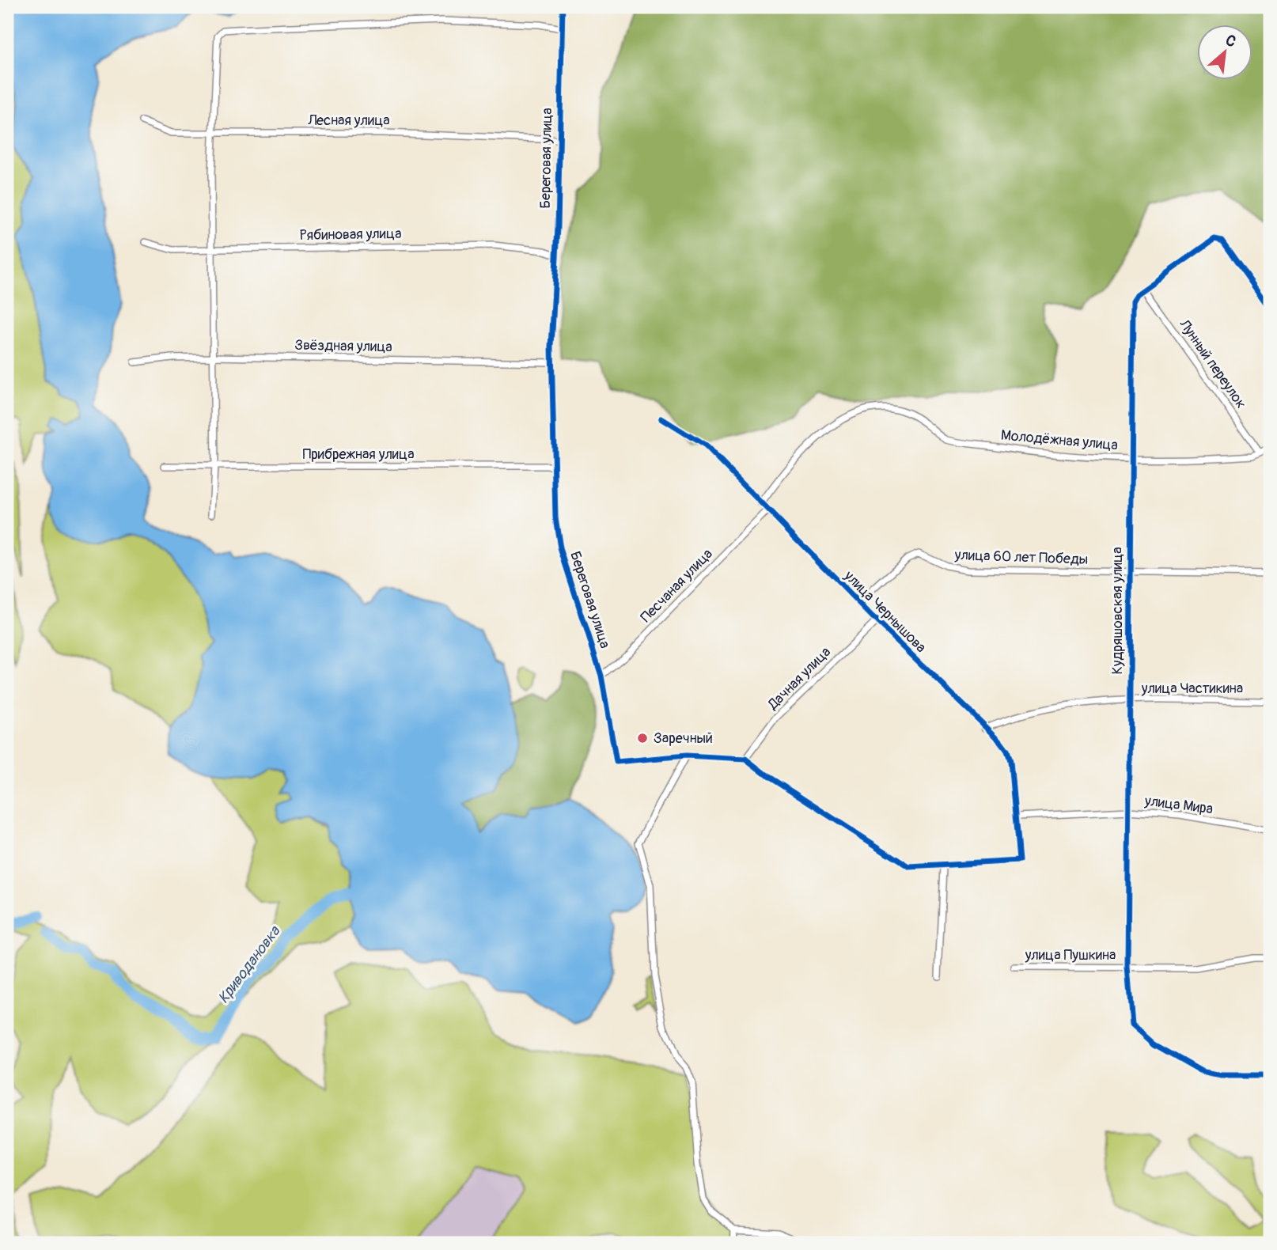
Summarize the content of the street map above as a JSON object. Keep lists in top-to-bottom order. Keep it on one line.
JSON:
{"streets":{"street":["Лесная улица","Береговая улица","Рябиновая улица","Звёздная улица","Лунный переулок","Молодёжная улица","Прибрежная улица","улица 60 лет Победы","Песчаная улица","Кудряшовская улица","улица Чернышова","Дачная улица","улица Частикина","улица Мира","улица Пушкина"]},"crossings":[["Лесная улица","Береговая улица"],["Береговая улица","Рябиновая улица"],["Береговая улица","Звёздная улица"],["Береговая улица","Прибрежная улица"],["Береговая улица","Песчаная улица"],["Береговая улица","Дачная улица"],["Лунный переулок","Молодёжная улица"],["Лунный переулок","Кудряшовская улица"],["Молодёжная улица","Кудряшовская улица"],["Молодёжная улица","улица Чернышова"],["улица 60 лет Победы","Кудряшовская улица"],["улица 60 лет Победы","улица Чернышова"],["Песчаная улица","улица Чернышова"],["Кудряшовская улица","улица Частикина"],["Кудряшовская улица","улица Мира"],["Кудряшовская улица","улица Пушкина"],["улица Чернышова","Дачная улица"],["улица Чернышова","улица Частикина"],["улица Чернышова","улица Мира"]],"water":["Криводановка"],"places":["Заречный"],"north":"top right"}
